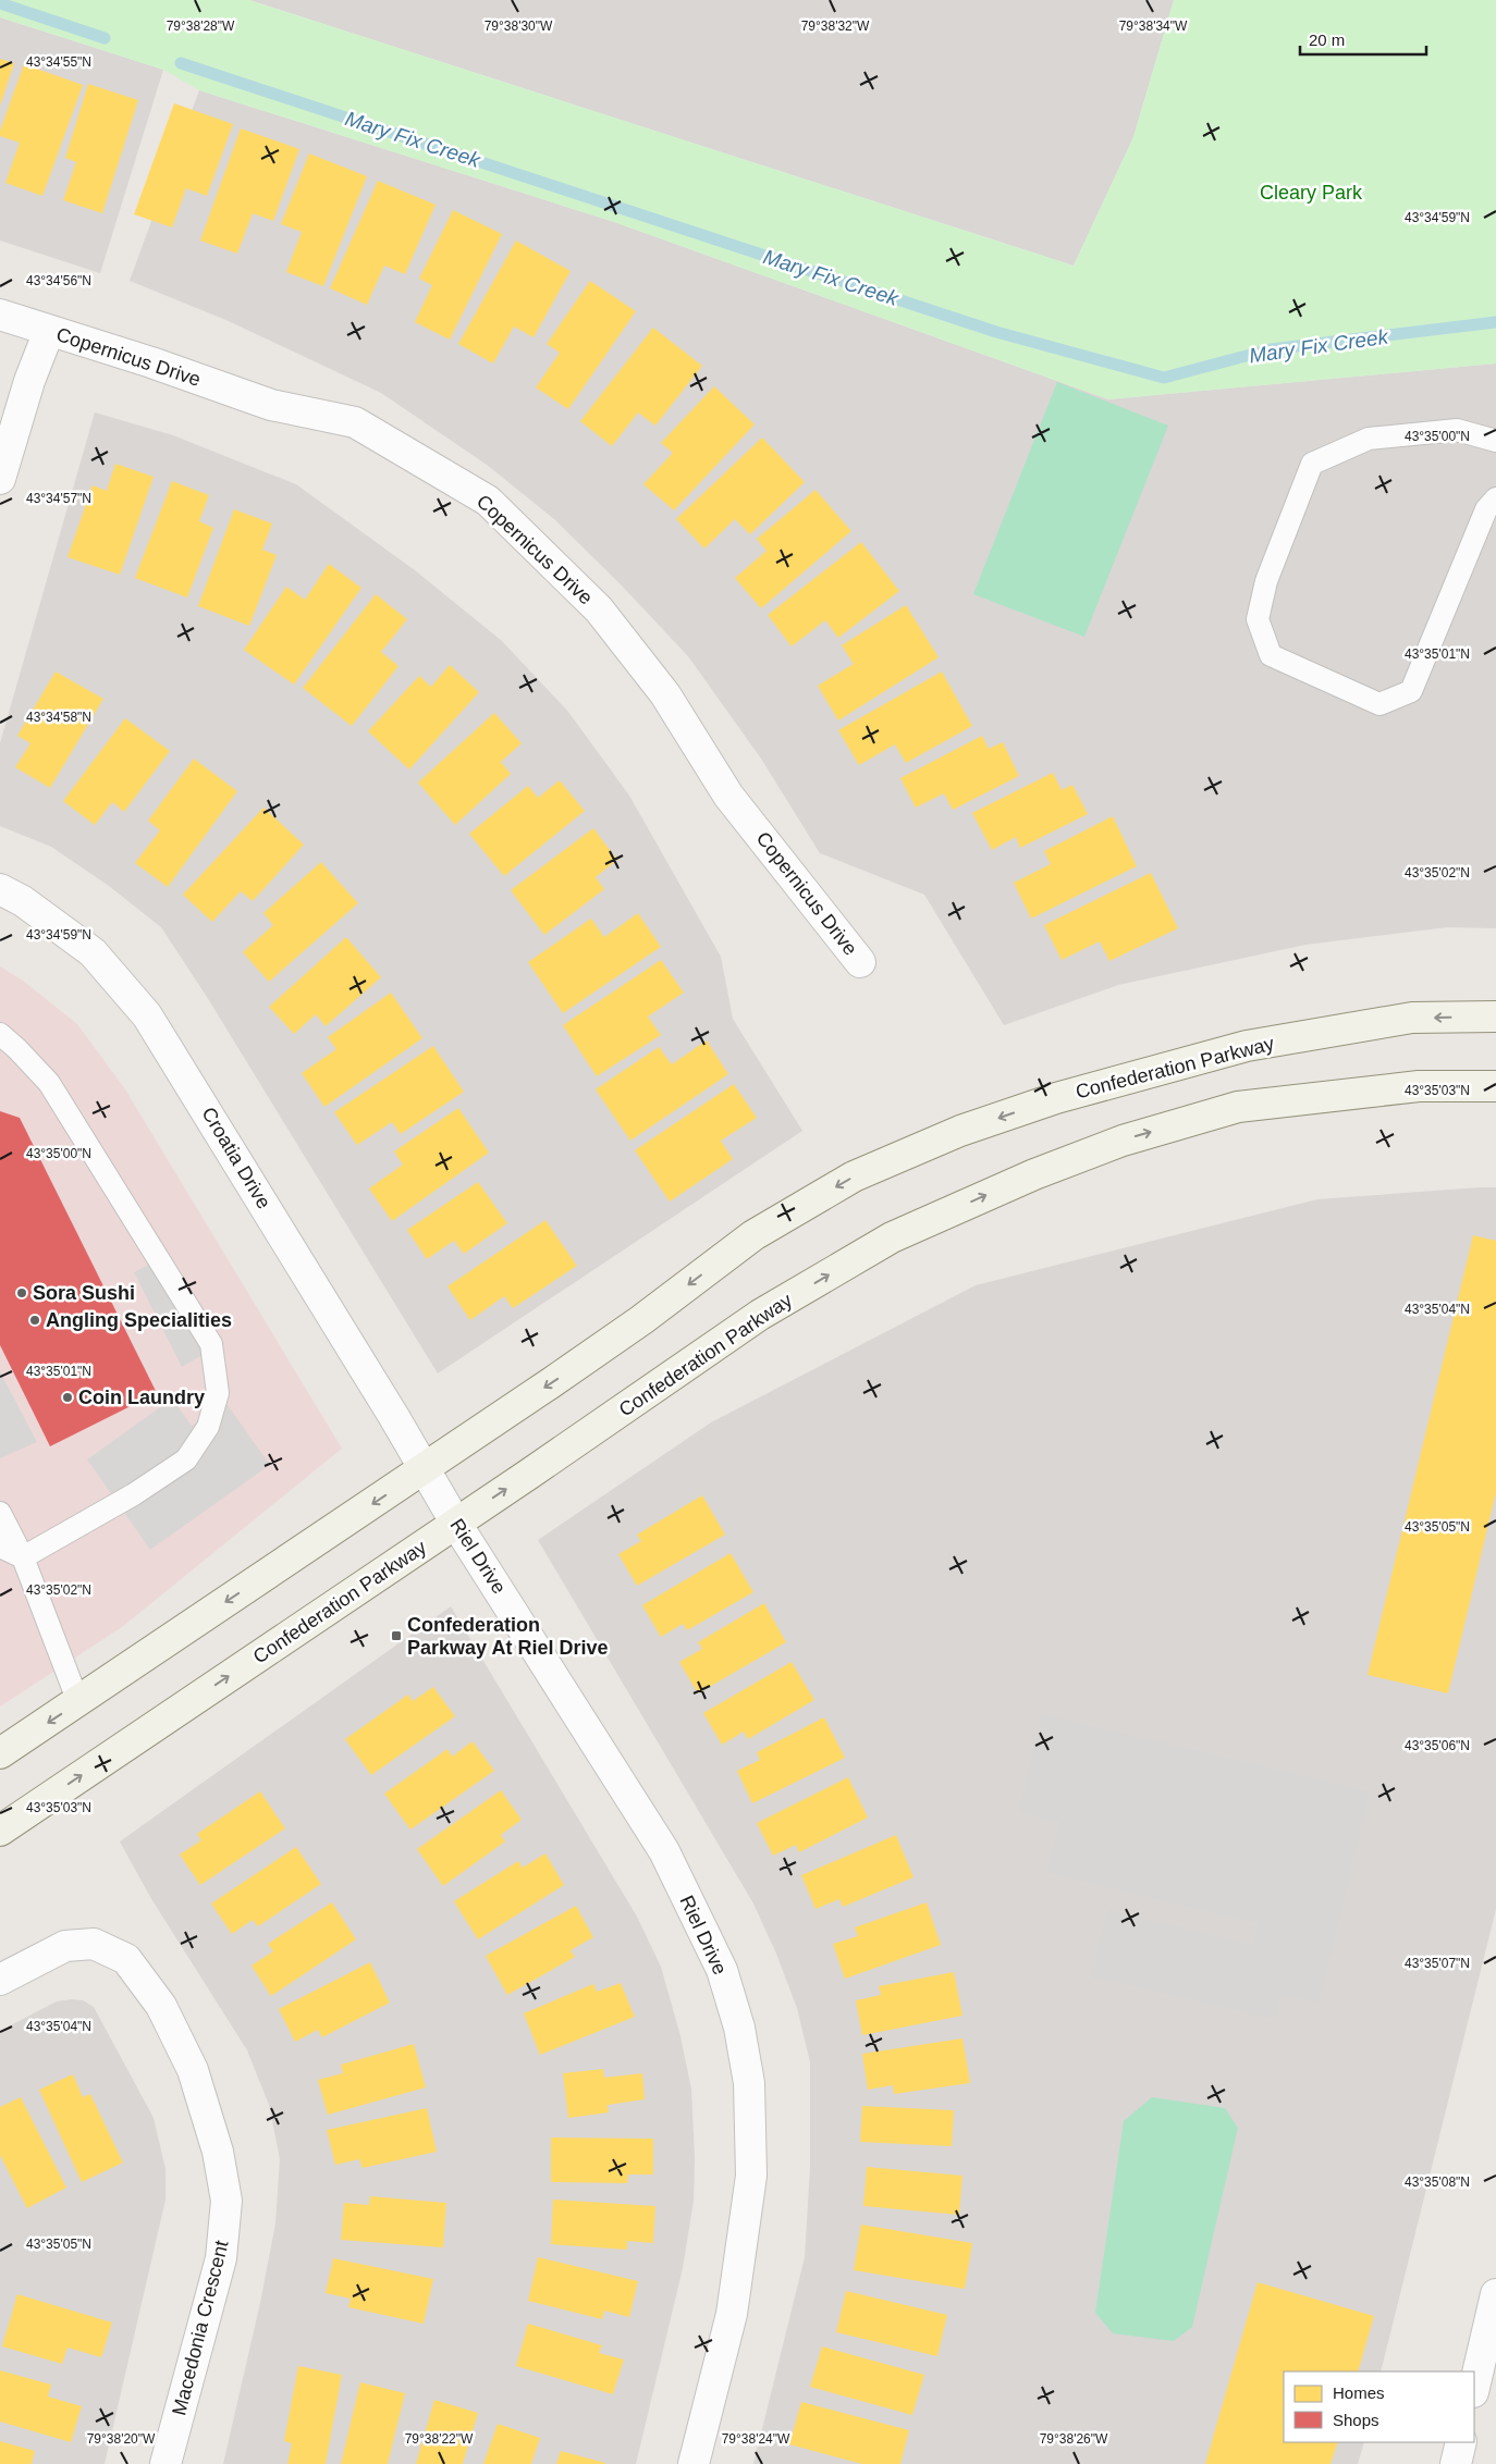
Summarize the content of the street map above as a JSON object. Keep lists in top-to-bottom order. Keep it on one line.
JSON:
{"streets":{"street":["Copernicus Drive","Confederation Parkway","Croatia Drive","Riel Drive","Macedonia Crescent"]},"crossings":[["Confederation Parkway","Croatia Drive"],["Confederation Parkway","Riel Drive"],["Croatia Drive","Riel Drive"]],"water":["Mary Fix Creek"],"parks":["Cleary Park"],"places":{"other":["Sora Sushi","Angling Specialities","Coin Laundry"],"transit":["Confederation Parkway At Riel Drive"]},"legend":["Homes","Shops"],"scale_bar":"20 m","coordinates":["79°38'28\"W","79°38'32\"W","79°38'30\"W","79°38'34\"W","43°34'55\"N","43°34'59\"N","43°34'56\"N","43°35'00\"N","43°34'57\"N","43°35'01\"N","43°34'58\"N","43°35'02\"N","43°35'03\"N","43°35'04\"N","43°35'05\"N","43°35'06\"N","43°35'07\"N","43°35'08\"N","79°38'20\"W","79°38'22\"W","79°38'24\"W","79°38'26\"W"]}
